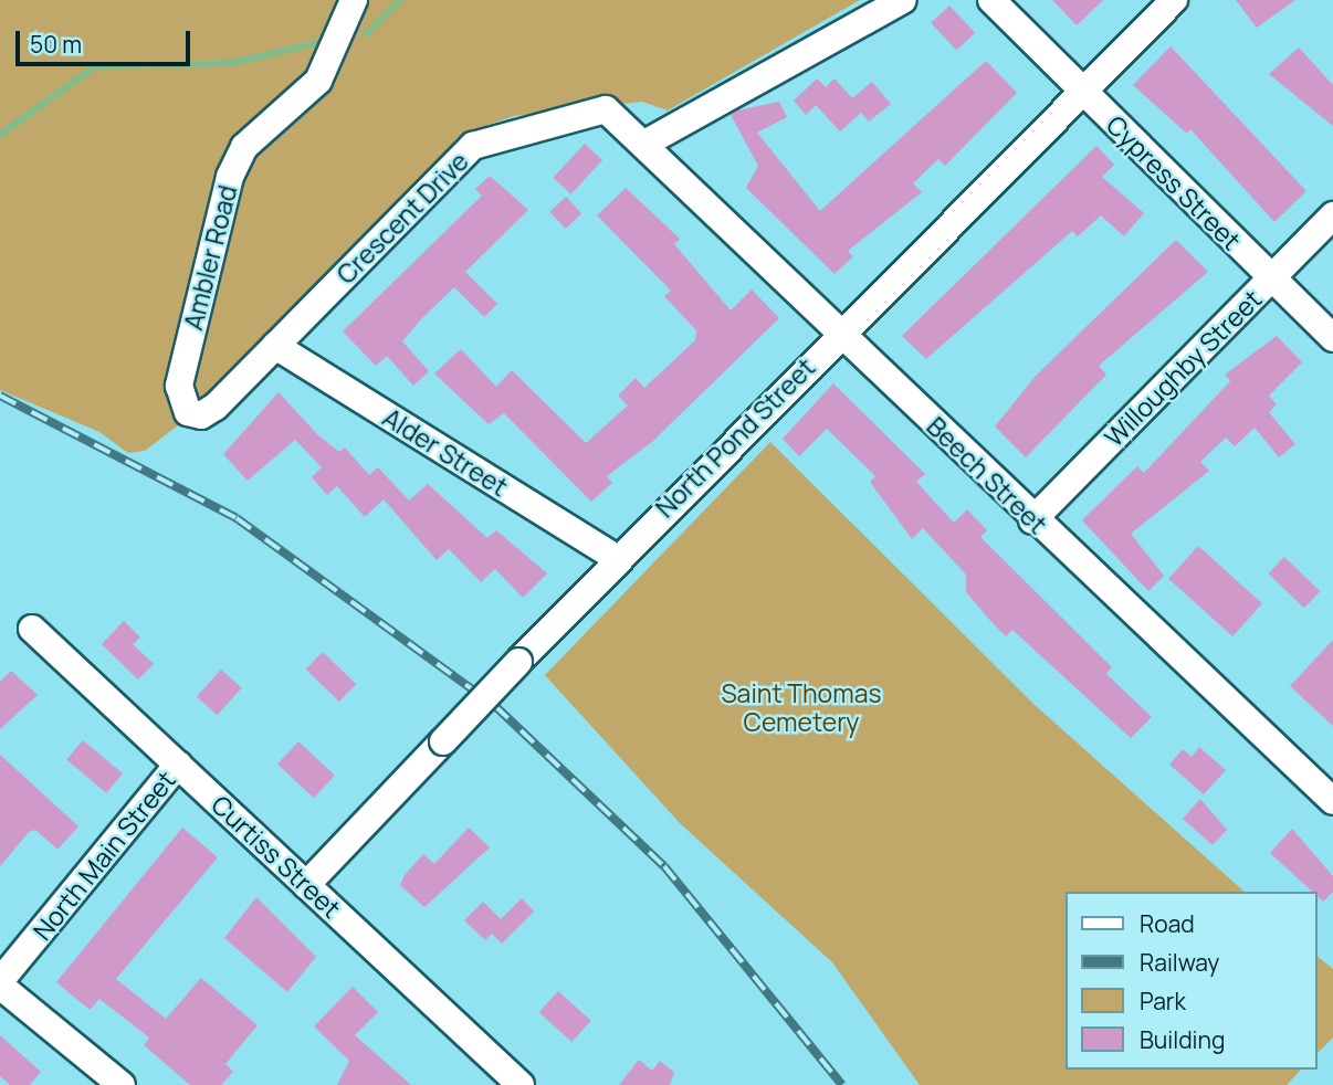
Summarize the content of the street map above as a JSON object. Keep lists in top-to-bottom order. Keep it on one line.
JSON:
{"streets":{"street":["Cypress Street","Crescent Drive","Ambler Road","Willoughby Street","North Pond Street","Alder Street","Beech Street","North Main Street","Curtiss Street"]},"crossings":[["Cypress Street","Willoughby Street"],["Cypress Street","North Pond Street"],["Crescent Drive","Ambler Road"],["Crescent Drive","Alder Street"],["Crescent Drive","Beech Street"],["Willoughby Street","Beech Street"],["North Pond Street","Alder Street"],["North Pond Street","Beech Street"],["North Pond Street","Curtiss Street"],["North Main Street","Curtiss Street"]],"parks":["Saint Thomas Cemetery"],"legend":["Road","Railway","Park","Building"],"scale_bar":"50 m"}
